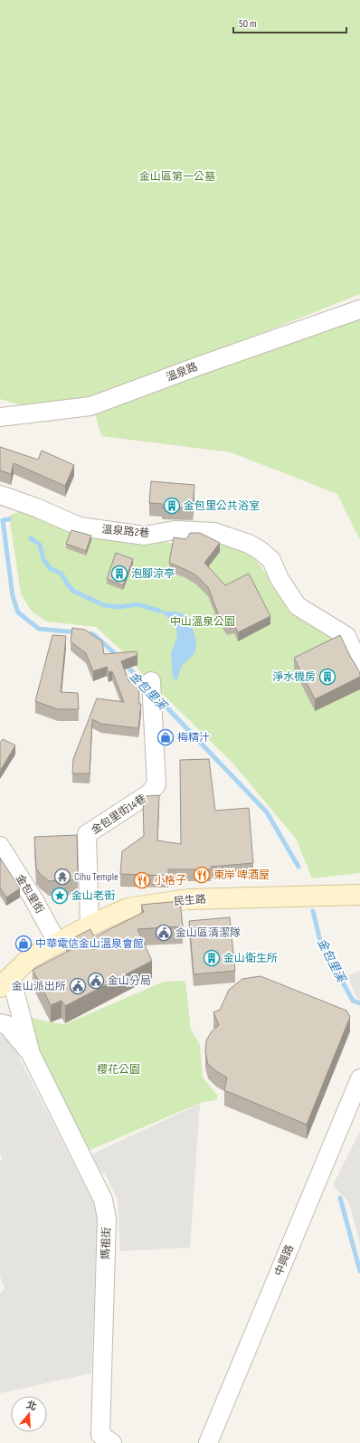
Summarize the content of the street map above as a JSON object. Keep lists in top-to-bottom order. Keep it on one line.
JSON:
{"streets":{"street":["溫泉路","溫泉路2巷","金包里街14巷","金包里街","民生路","媽祖街","中興路"]},"crossings":[["金包里街14巷","民生路"],["金包里街","民生路"],["民生路","媽祖街"]],"water":["金包里溪"],"parks":["金山區第一公墓","中山溫泉公園","櫻花公園"],"places":{"building":["金包里公共浴室","泡腳涼亭","淨水機房","金山衛生所"],"shop":["梅精汁","中華電信金山溫泉會館"],"restaurant":["東岸 啤酒屋","小格子"],"temple":["Cihu Temple"],"place":["金山老街"],"public building":["金山區清潔隊","金山分局","金山派出所"]},"scale_bar":"50 m","north":"top"}
